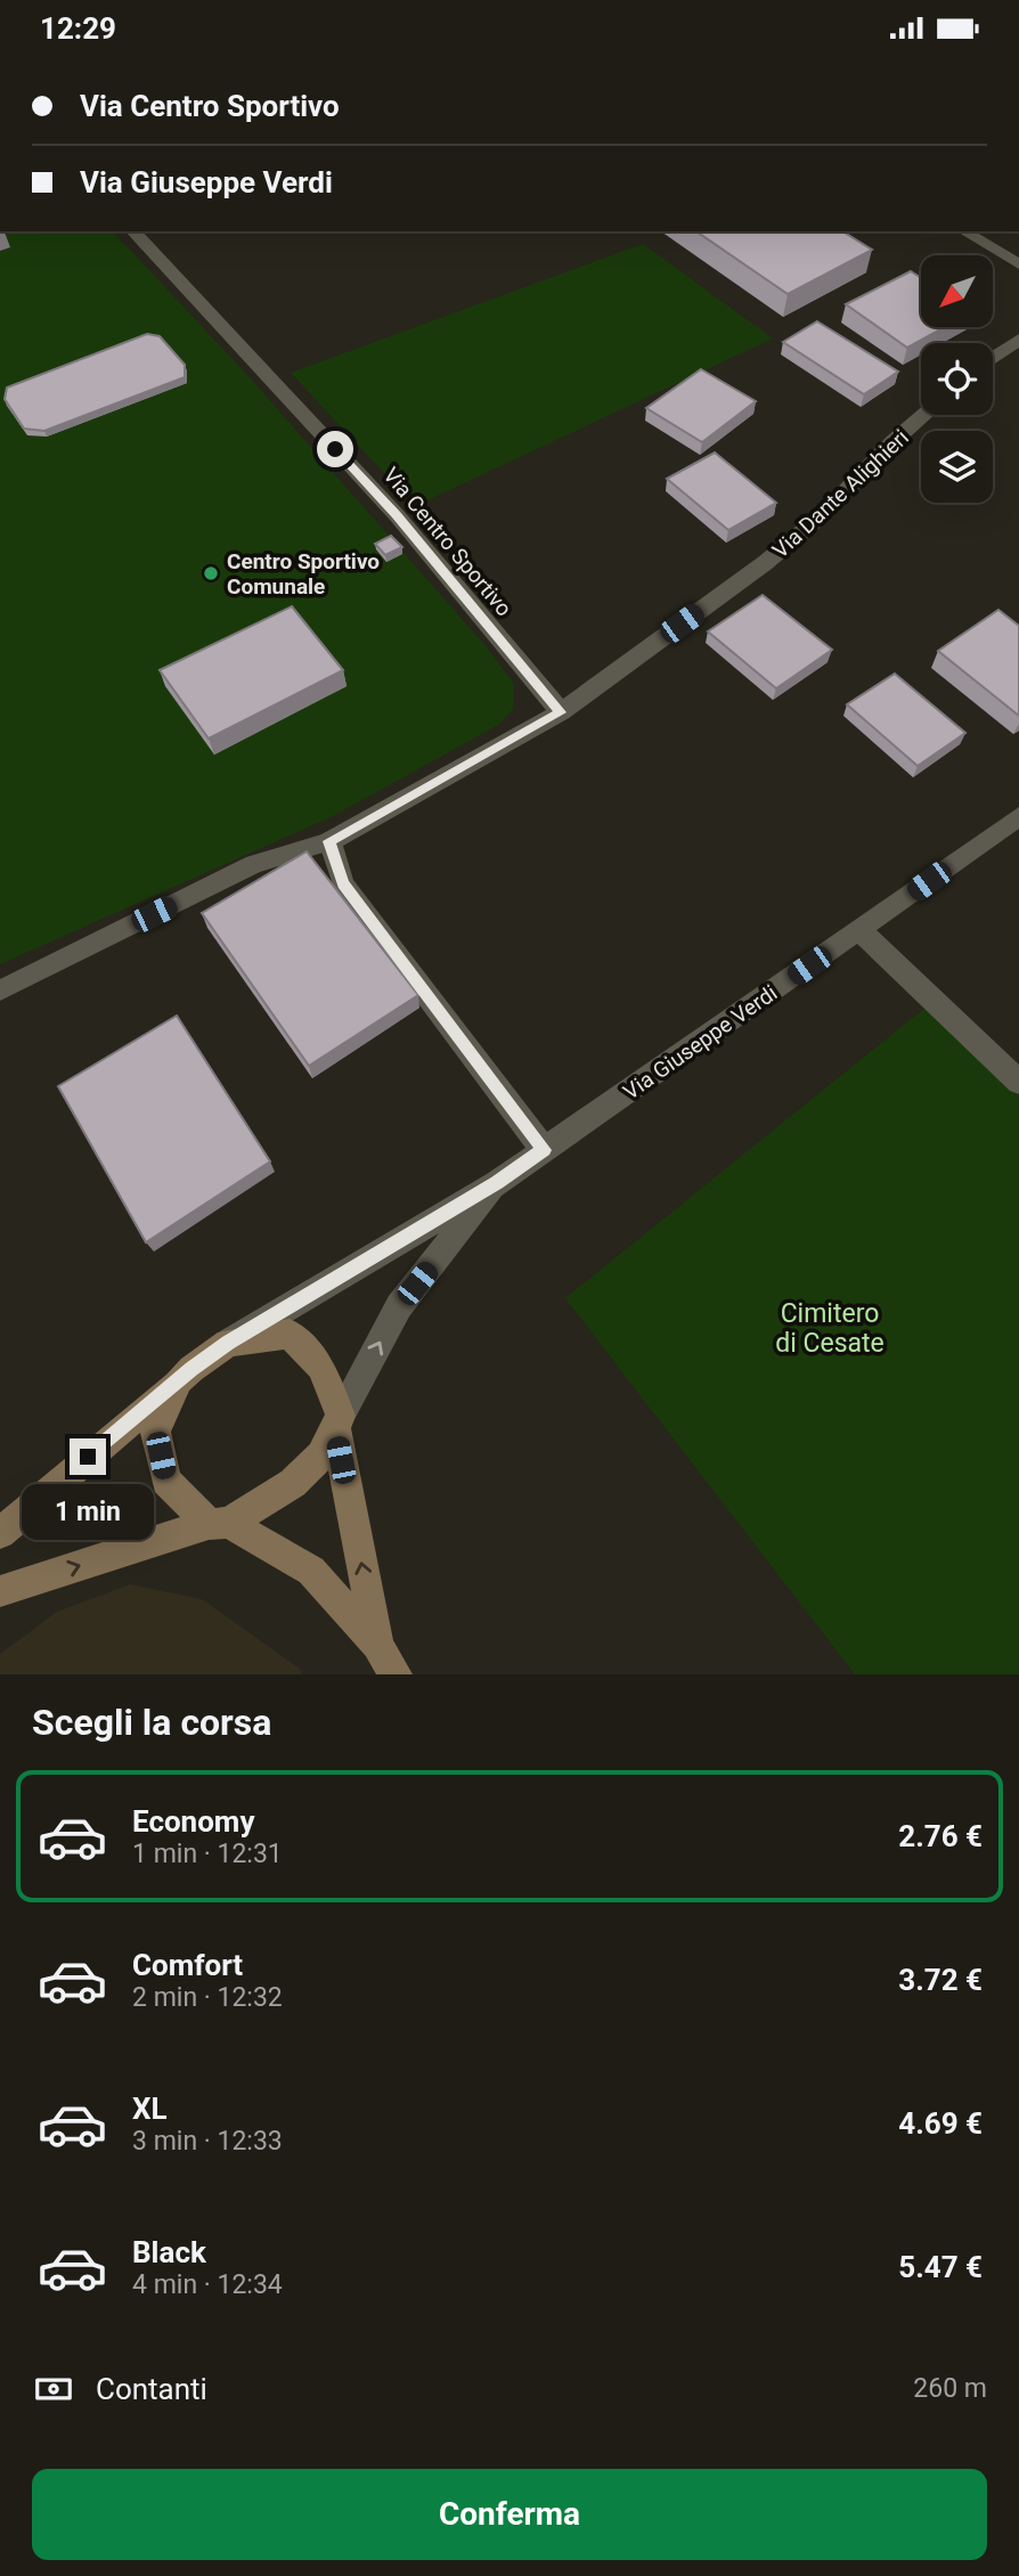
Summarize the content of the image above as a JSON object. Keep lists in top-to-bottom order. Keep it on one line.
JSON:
{"streets":{"street":["Via Dante Alighieri","Via Centro Sportivo","Via Giuseppe Verdi"]},"crossings":[["Via Dante Alighieri","Via Centro Sportivo"]],"parks":["Cimitero di Cesate"],"places":["Centro Sportivo Comunale"],"north":"bottom left","page":{"status":"12:29","banner":["Via Centro Sportivo","Via Giuseppe Verdi"],"bubble":"1 min","heading":"Scegli la corsa","list":[{"name":"Economy","note":"1 min · 12:31","value":"2.76 €"},{"name":"Comfort","note":"2 min · 12:32","value":"3.72 €"},{"name":"XL","note":"3 min · 12:33","value":"4.69 €"},{"name":"Black","note":"4 min · 12:34","value":"5.47 €"}],"pay":["Contanti","260 m"],"buttons":"Conferma"}}
